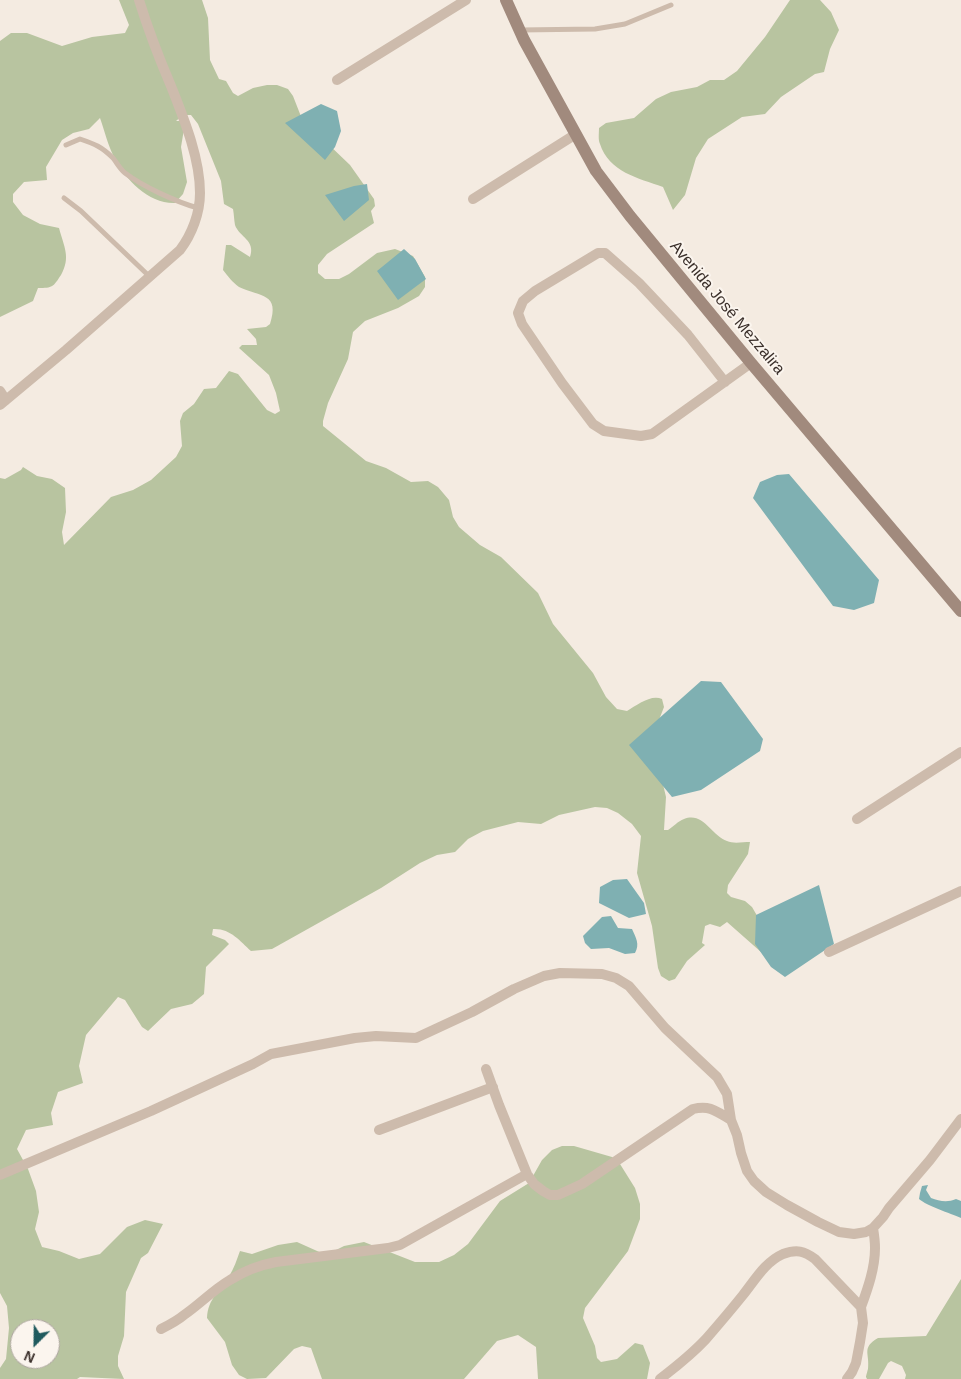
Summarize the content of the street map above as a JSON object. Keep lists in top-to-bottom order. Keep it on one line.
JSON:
{"streets":{"main road":["Avenida José Mezzalira"]},"north":"bottom left"}
